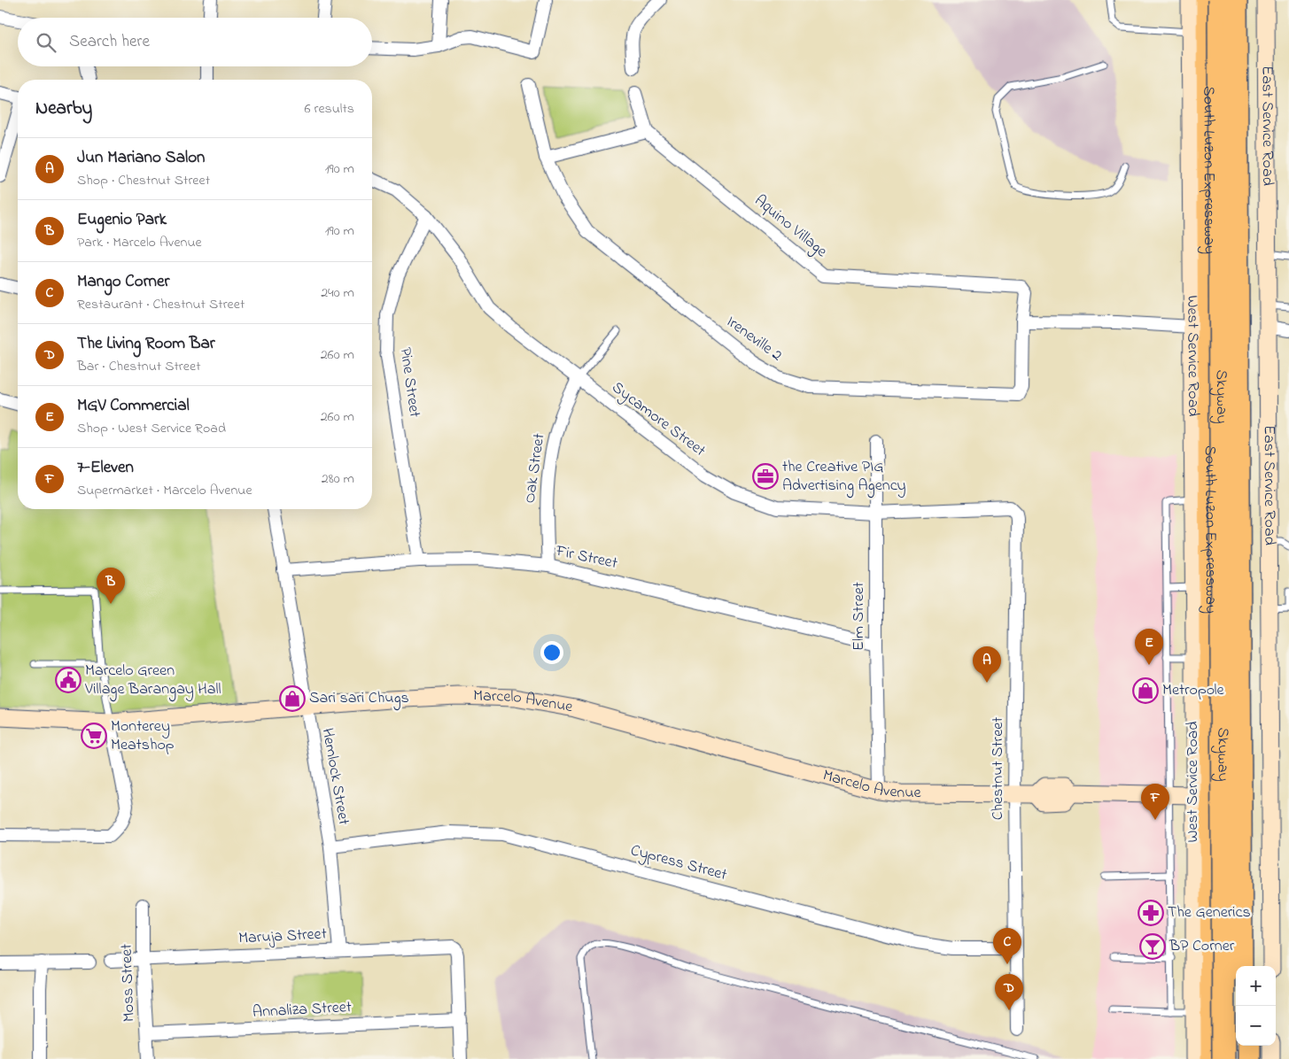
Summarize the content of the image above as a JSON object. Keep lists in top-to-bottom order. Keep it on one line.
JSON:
{"streets":{"highway":["South Luzon Expressway","Skyway"],"main road":["East Service Road","West Service Road","Marcelo Avenue"],"street":["Aquino Village","Ireneville 2","Pine Street","Sycamore Street","Oak Street","Fir Street","Elm Street","Chestnut Street","Hemlock Street","Cypress Street","Maruja Street","Moss Street","Annaliza Street"]},"crossings":[["South Luzon Expressway","West Service Road"],["South Luzon Expressway","Marcelo Avenue"],["Aquino Village","Ireneville 2"],["West Service Road","Marcelo Avenue"],["Pine Street","Sycamore Street"],["Pine Street","Fir Street"],["Sycamore Street","Oak Street"],["Sycamore Street","Elm Street"],["Sycamore Street","Chestnut Street"],["Oak Street","Fir Street"],["Fir Street","Elm Street"],["Fir Street","Hemlock Street"],["Elm Street","Marcelo Avenue"],["Marcelo Avenue","Chestnut Street"],["Marcelo Avenue","Hemlock Street"],["Chestnut Street","Cypress Street"],["Hemlock Street","Cypress Street"],["Hemlock Street","Maruja Street"],["Maruja Street","Moss Street"],["Maruja Street","Annaliza Street"],["Moss Street","Annaliza Street"]],"places":{"office":["the Creative PIG Advertising Agency"],"public building":["Marcelo Green Village Barangay Hall"],"shop":["Metropole","Sari sari Chugs"],"supermarket":["Monterey Meatshop"],"pharmacy":["The Generics"],"bar":["BP Corner"]},"page":{"search":"Search here","heading":["Nearby","6 results"],"list":[{"mark":"A","name":"Jun Mariano Salon","note":"Shop · Chestnut Street","value":"190 m"},{"mark":"B","name":"Eugenio Park","note":"Park · Marcelo Avenue","value":"190 m"},{"mark":"C","name":"Mango Corner","note":"Restaurant · Chestnut Street","value":"240 m"},{"mark":"D","name":"The Living Room Bar","note":"Bar · Chestnut Street","value":"260 m"},{"mark":"E","name":"MGV Commercial","note":"Shop · West Service Road","value":"260 m"},{"mark":"F","name":"7-Eleven","note":"Supermarket · Marcelo Avenue","value":"280 m"}],"pins":["B","E","A","F","C","D"],"map_buttons":["+","−"]}}
